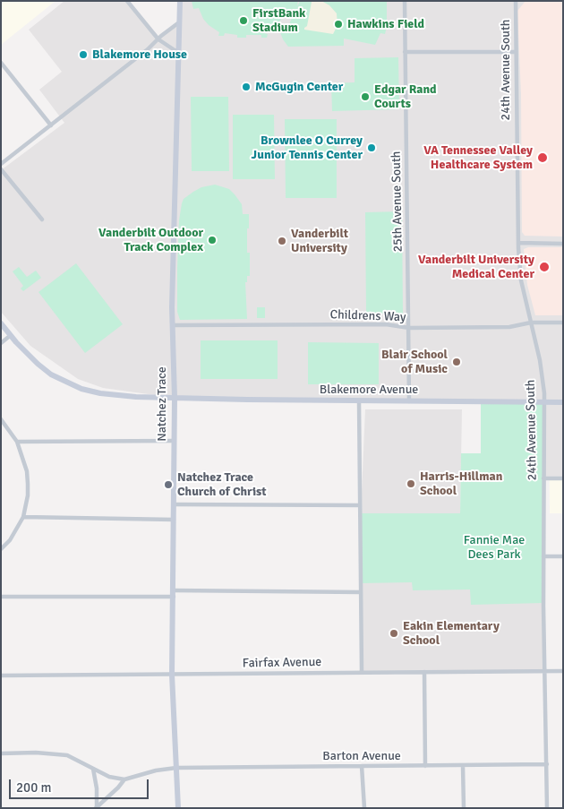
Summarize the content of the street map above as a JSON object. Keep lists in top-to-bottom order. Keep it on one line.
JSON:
{"streets":{"main road":["Blakemore Avenue","Natchez Trace"],"street":["24th Avenue South","25th Avenue South","Childrens Way","Fairfax Avenue","Barton Avenue"]},"crossings":[["24th Avenue South","Childrens Way"],["24th Avenue South","Blakemore Avenue"],["24th Avenue South","Fairfax Avenue"],["24th Avenue South","Barton Avenue"],["25th Avenue South","Childrens Way"],["25th Avenue South","Blakemore Avenue"],["Childrens Way","Natchez Trace"],["Blakemore Avenue","Natchez Trace"],["Natchez Trace","Fairfax Avenue"],["Natchez Trace","Barton Avenue"]],"parks":["Fannie Mae Dees Park"],"places":["FirstBank Stadium","Hawkins Field","Blakemore House","McGugin Center","Edgar Rand Courts","Brownlee O Currey Junior Tennis Center","VA Tennessee Valley Healthcare System","Vanderbilt Outdoor Track Complex","Vanderbilt University","Vanderbilt University Medical Center","Blair School of Music","Harris-Hillman School","Natchez Trace Church of Christ","Eakin Elementary School"],"scale_bar":"200 m"}
